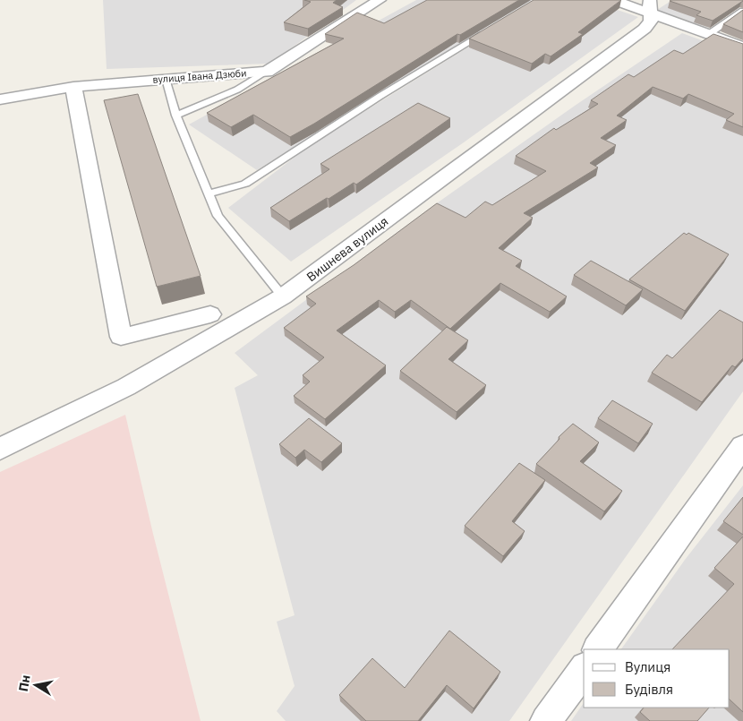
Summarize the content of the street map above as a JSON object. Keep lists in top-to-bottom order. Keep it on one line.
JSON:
{"streets":{"street":["вулиця Івана Дзюби","Вишнева вулиця"]},"legend":["Вулиця","Будівля"],"north":"left"}
